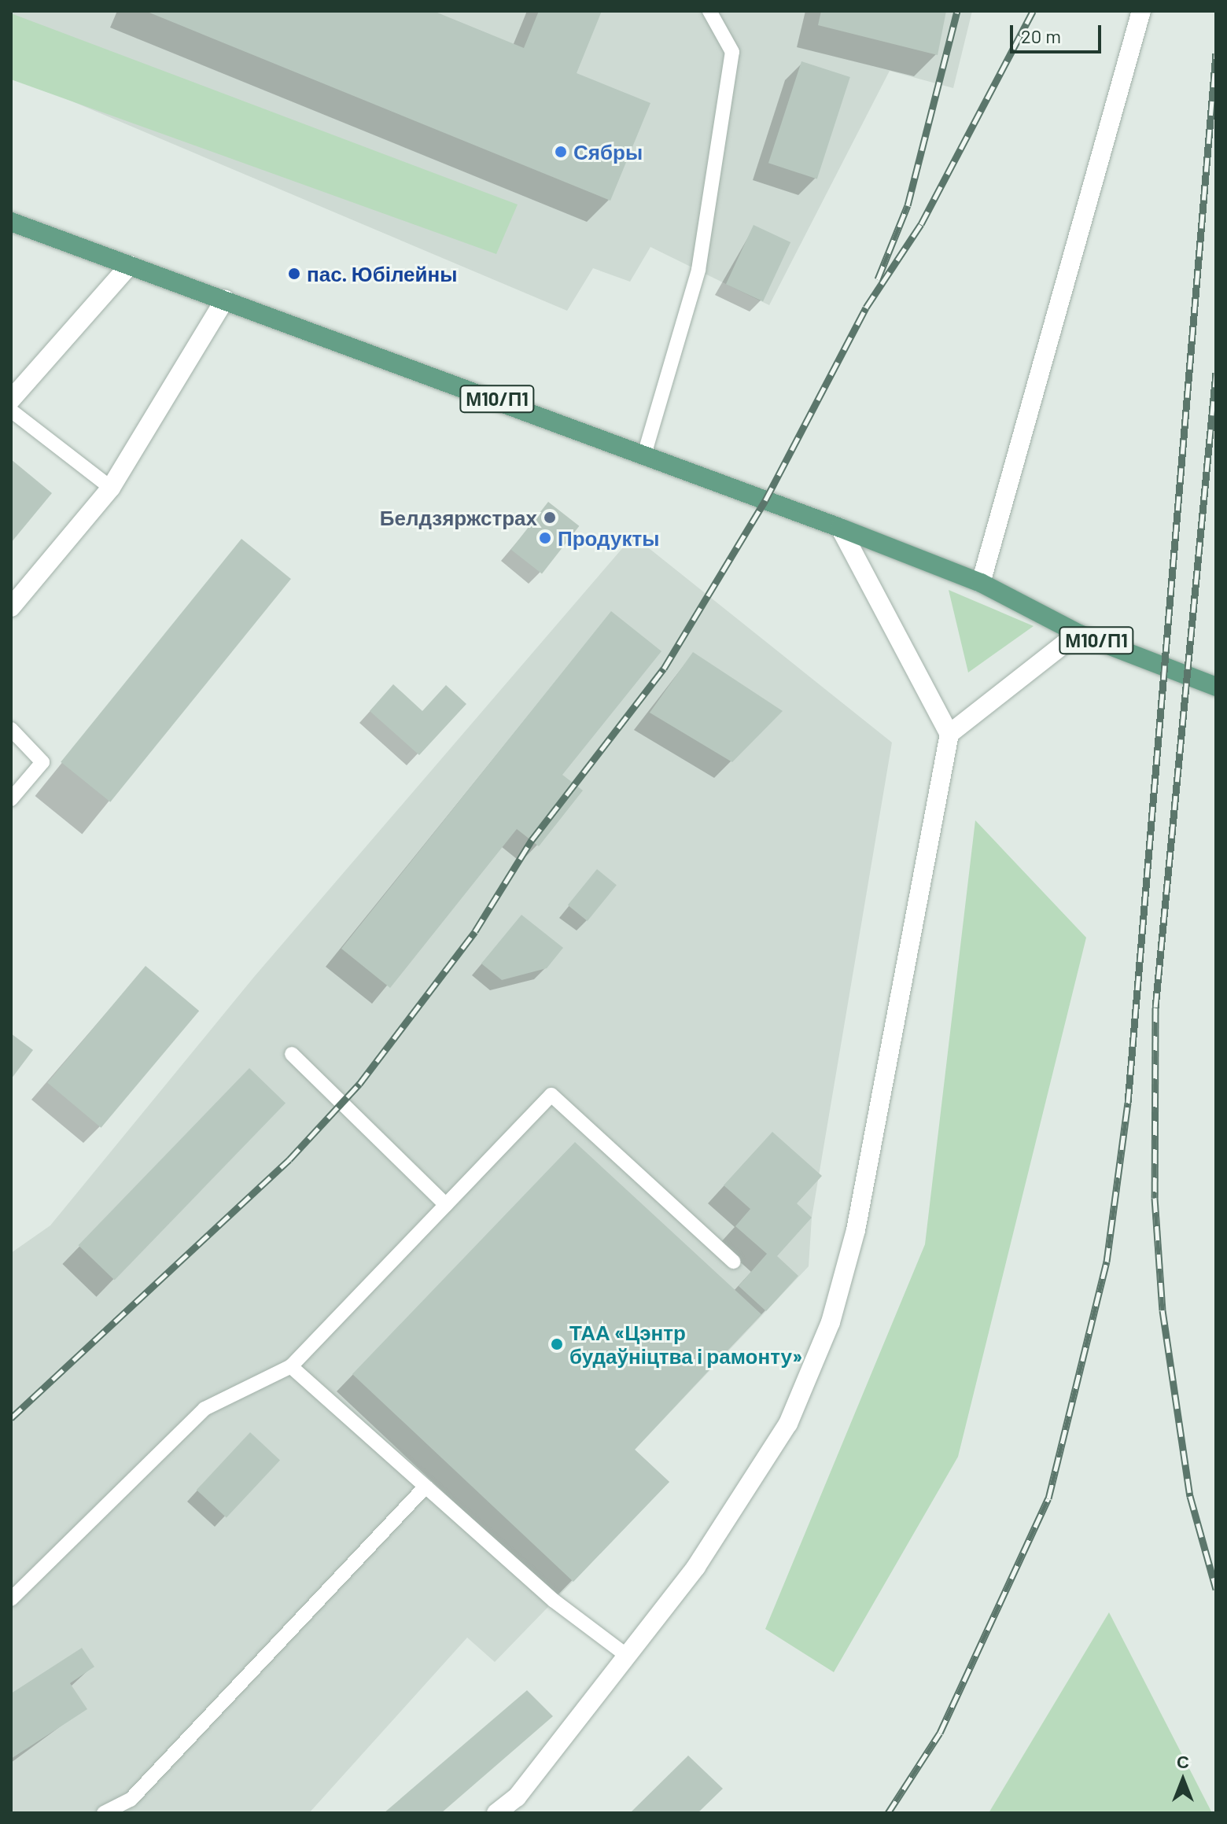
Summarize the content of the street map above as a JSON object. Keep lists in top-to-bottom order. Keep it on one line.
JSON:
{"streets":{"main road":["М10/П1"]},"places":["Сябры","пас. Юбілейны","Белдзяржстрах","Продукты","ТАА «Цэнтр будаўніцтва і рамонту»"],"scale_bar":"20 m","north":"top"}
